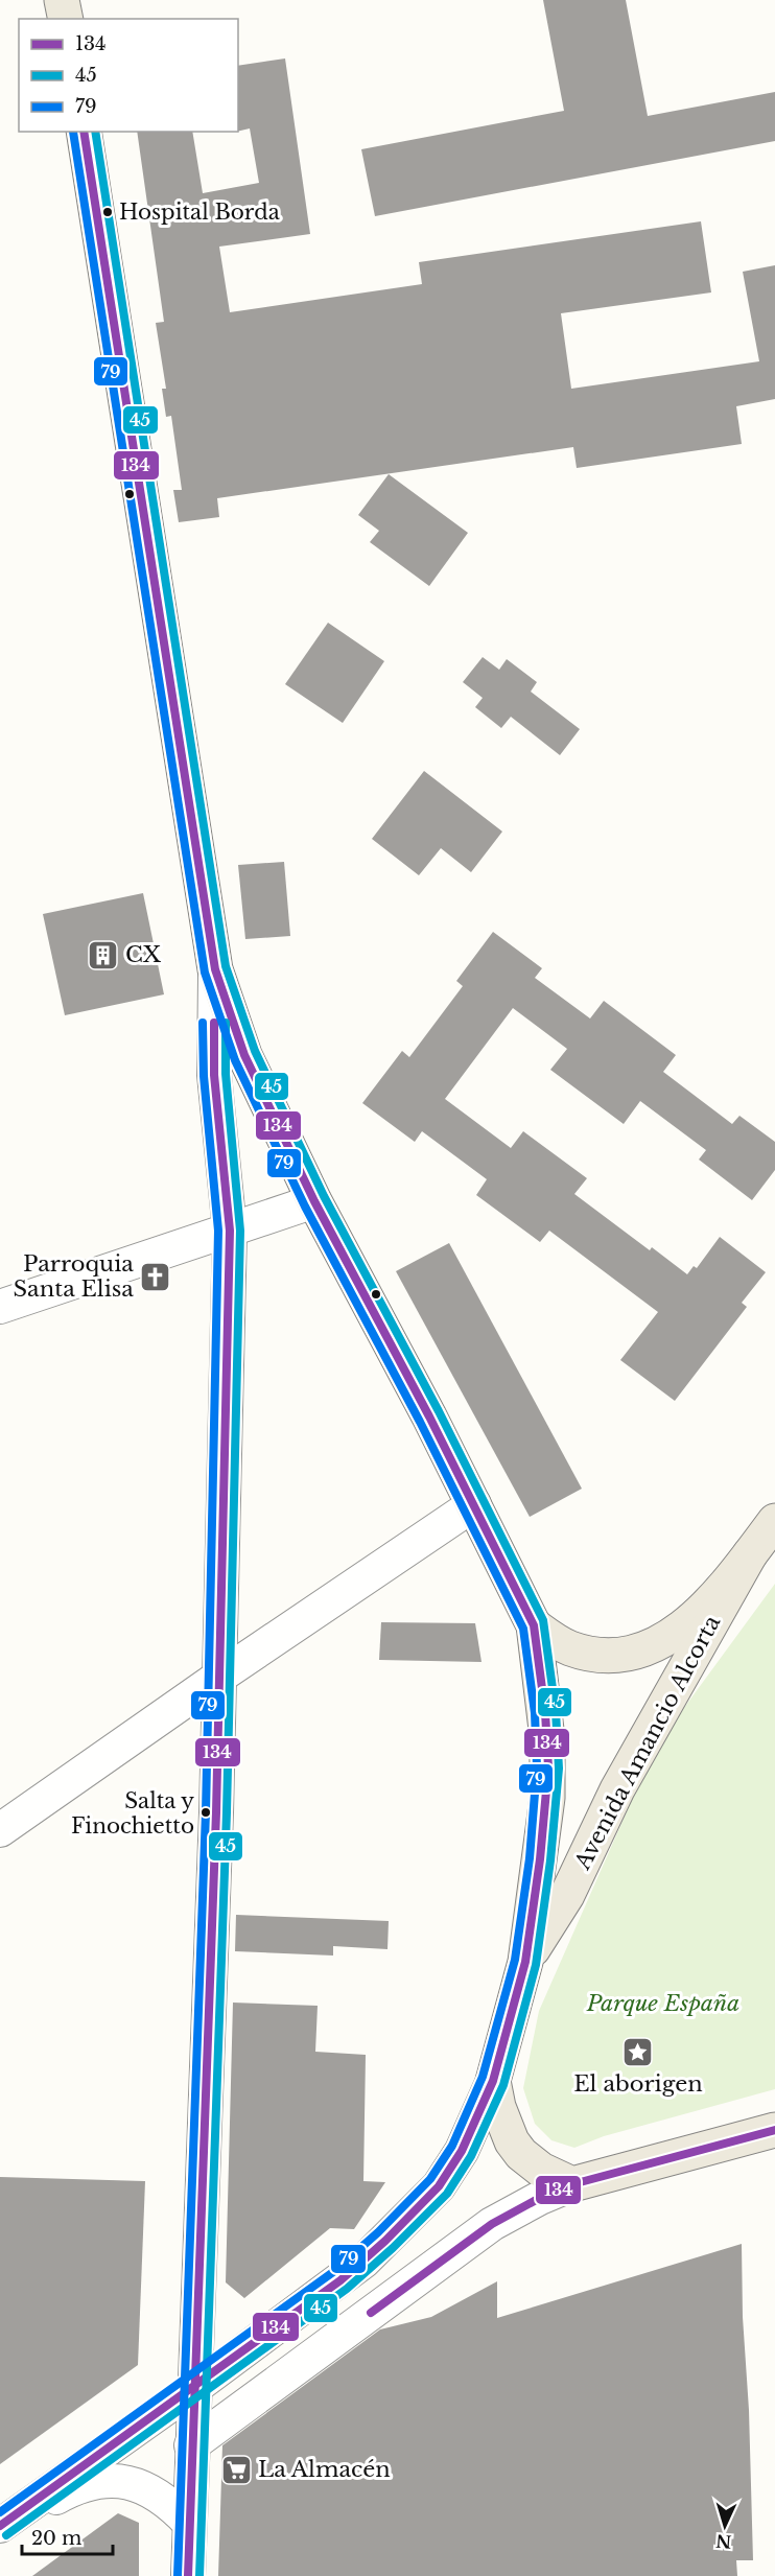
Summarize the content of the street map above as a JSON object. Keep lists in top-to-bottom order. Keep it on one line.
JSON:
{"streets":{"main road":["Avenida Amancio Alcorta"]},"parks":["Parque España"],"places":{"other":["Hospital Borda","Salta y Finochietto"],"building":["CX"],"church":["Parroquia Santa Elisa"],"place":["El aborigen"],"supermarket":["La Almacén"]},"lines":["transit line 134","transit line 45","transit line 79"],"legend":["134","45","79"],"scale_bar":"20 m","north":"bottom"}
